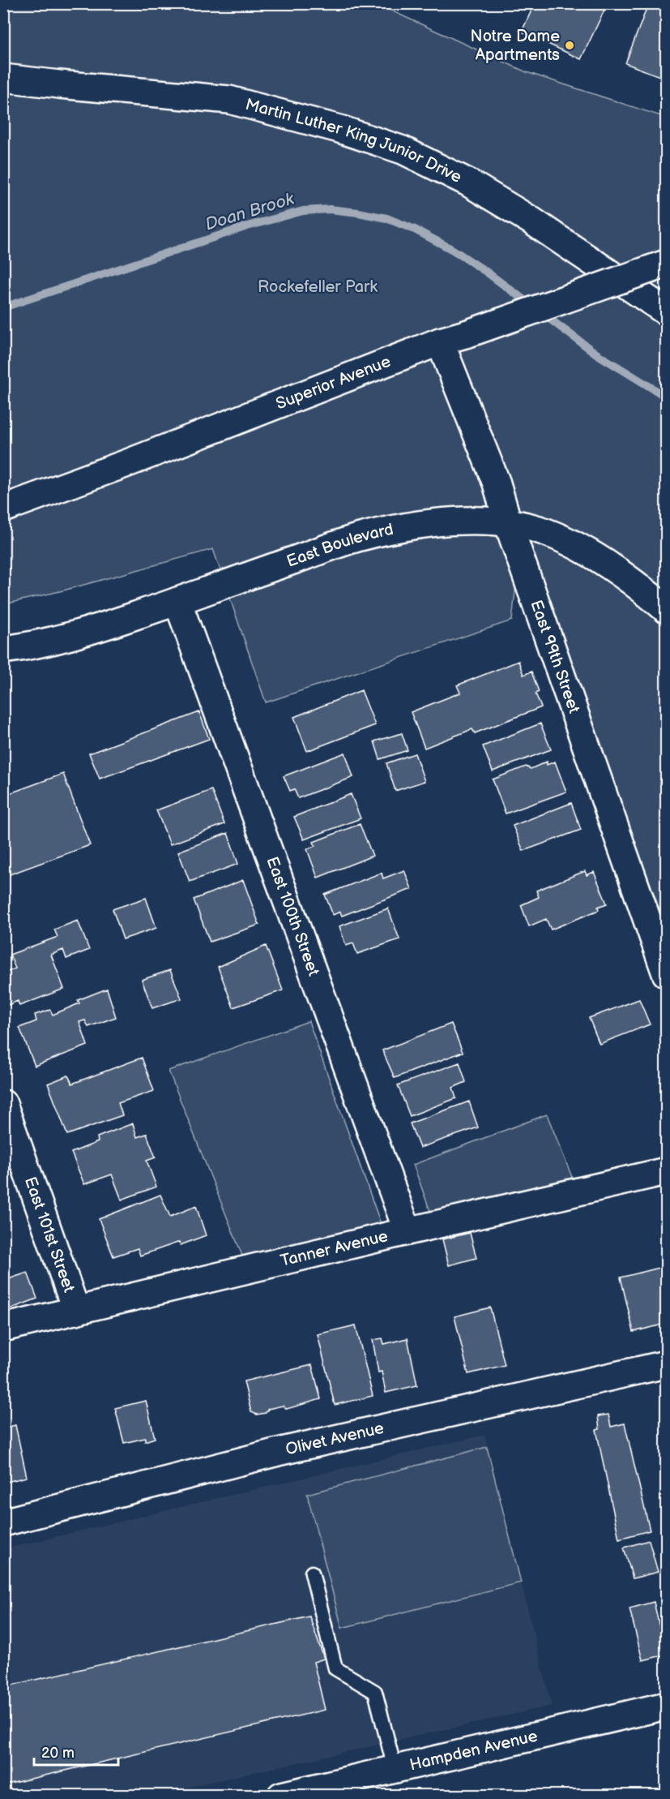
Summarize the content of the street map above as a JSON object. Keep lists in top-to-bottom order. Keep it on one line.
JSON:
{"streets":{"street":["Martin Luther King Junior Drive","Superior Avenue","East Boulevard","East 99th Street","East 100th Street","East 101st Street","Tanner Avenue","Olivet Avenue","Hampden Avenue"]},"crossings":[["Superior Avenue","East 99th Street"],["East Boulevard","East 99th Street"],["East Boulevard","East 100th Street"],["East 100th Street","Tanner Avenue"],["East 101st Street","Tanner Avenue"]],"water":["Doan Brook"],"parks":["Rockefeller Park"],"places":["Notre Dame Apartments"],"scale_bar":"20 m"}
